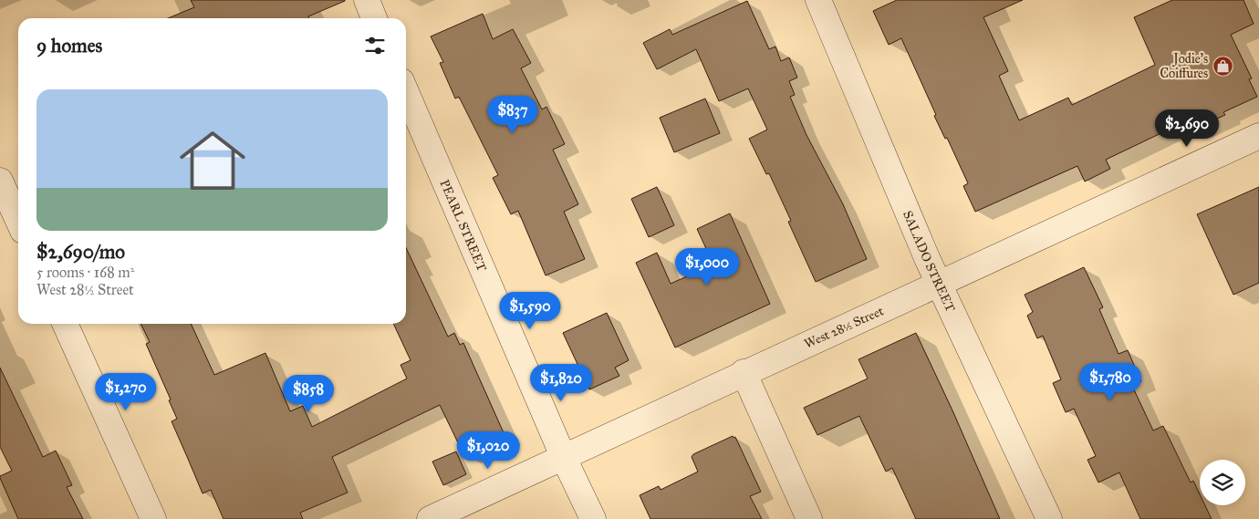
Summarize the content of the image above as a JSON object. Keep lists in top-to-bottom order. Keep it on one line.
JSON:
{"streets":{"street":["PEARL STREET","SALADO STREET","West 28½ Street"]},"crossings":[["PEARL STREET","West 28½ Street"],["SALADO STREET","West 28½ Street"]],"places":{"shop":["Jodie's Coiffures"]},"page":{"heading":"9 homes","list":[{"name":"$2,690/mo","note":"5 rooms · 168 m² · West 28½ Street"}],"price":["$837","$2,690","$1,000","$1,590","$1,780","$1,820","$1,270","$858","$1,020"]}}
